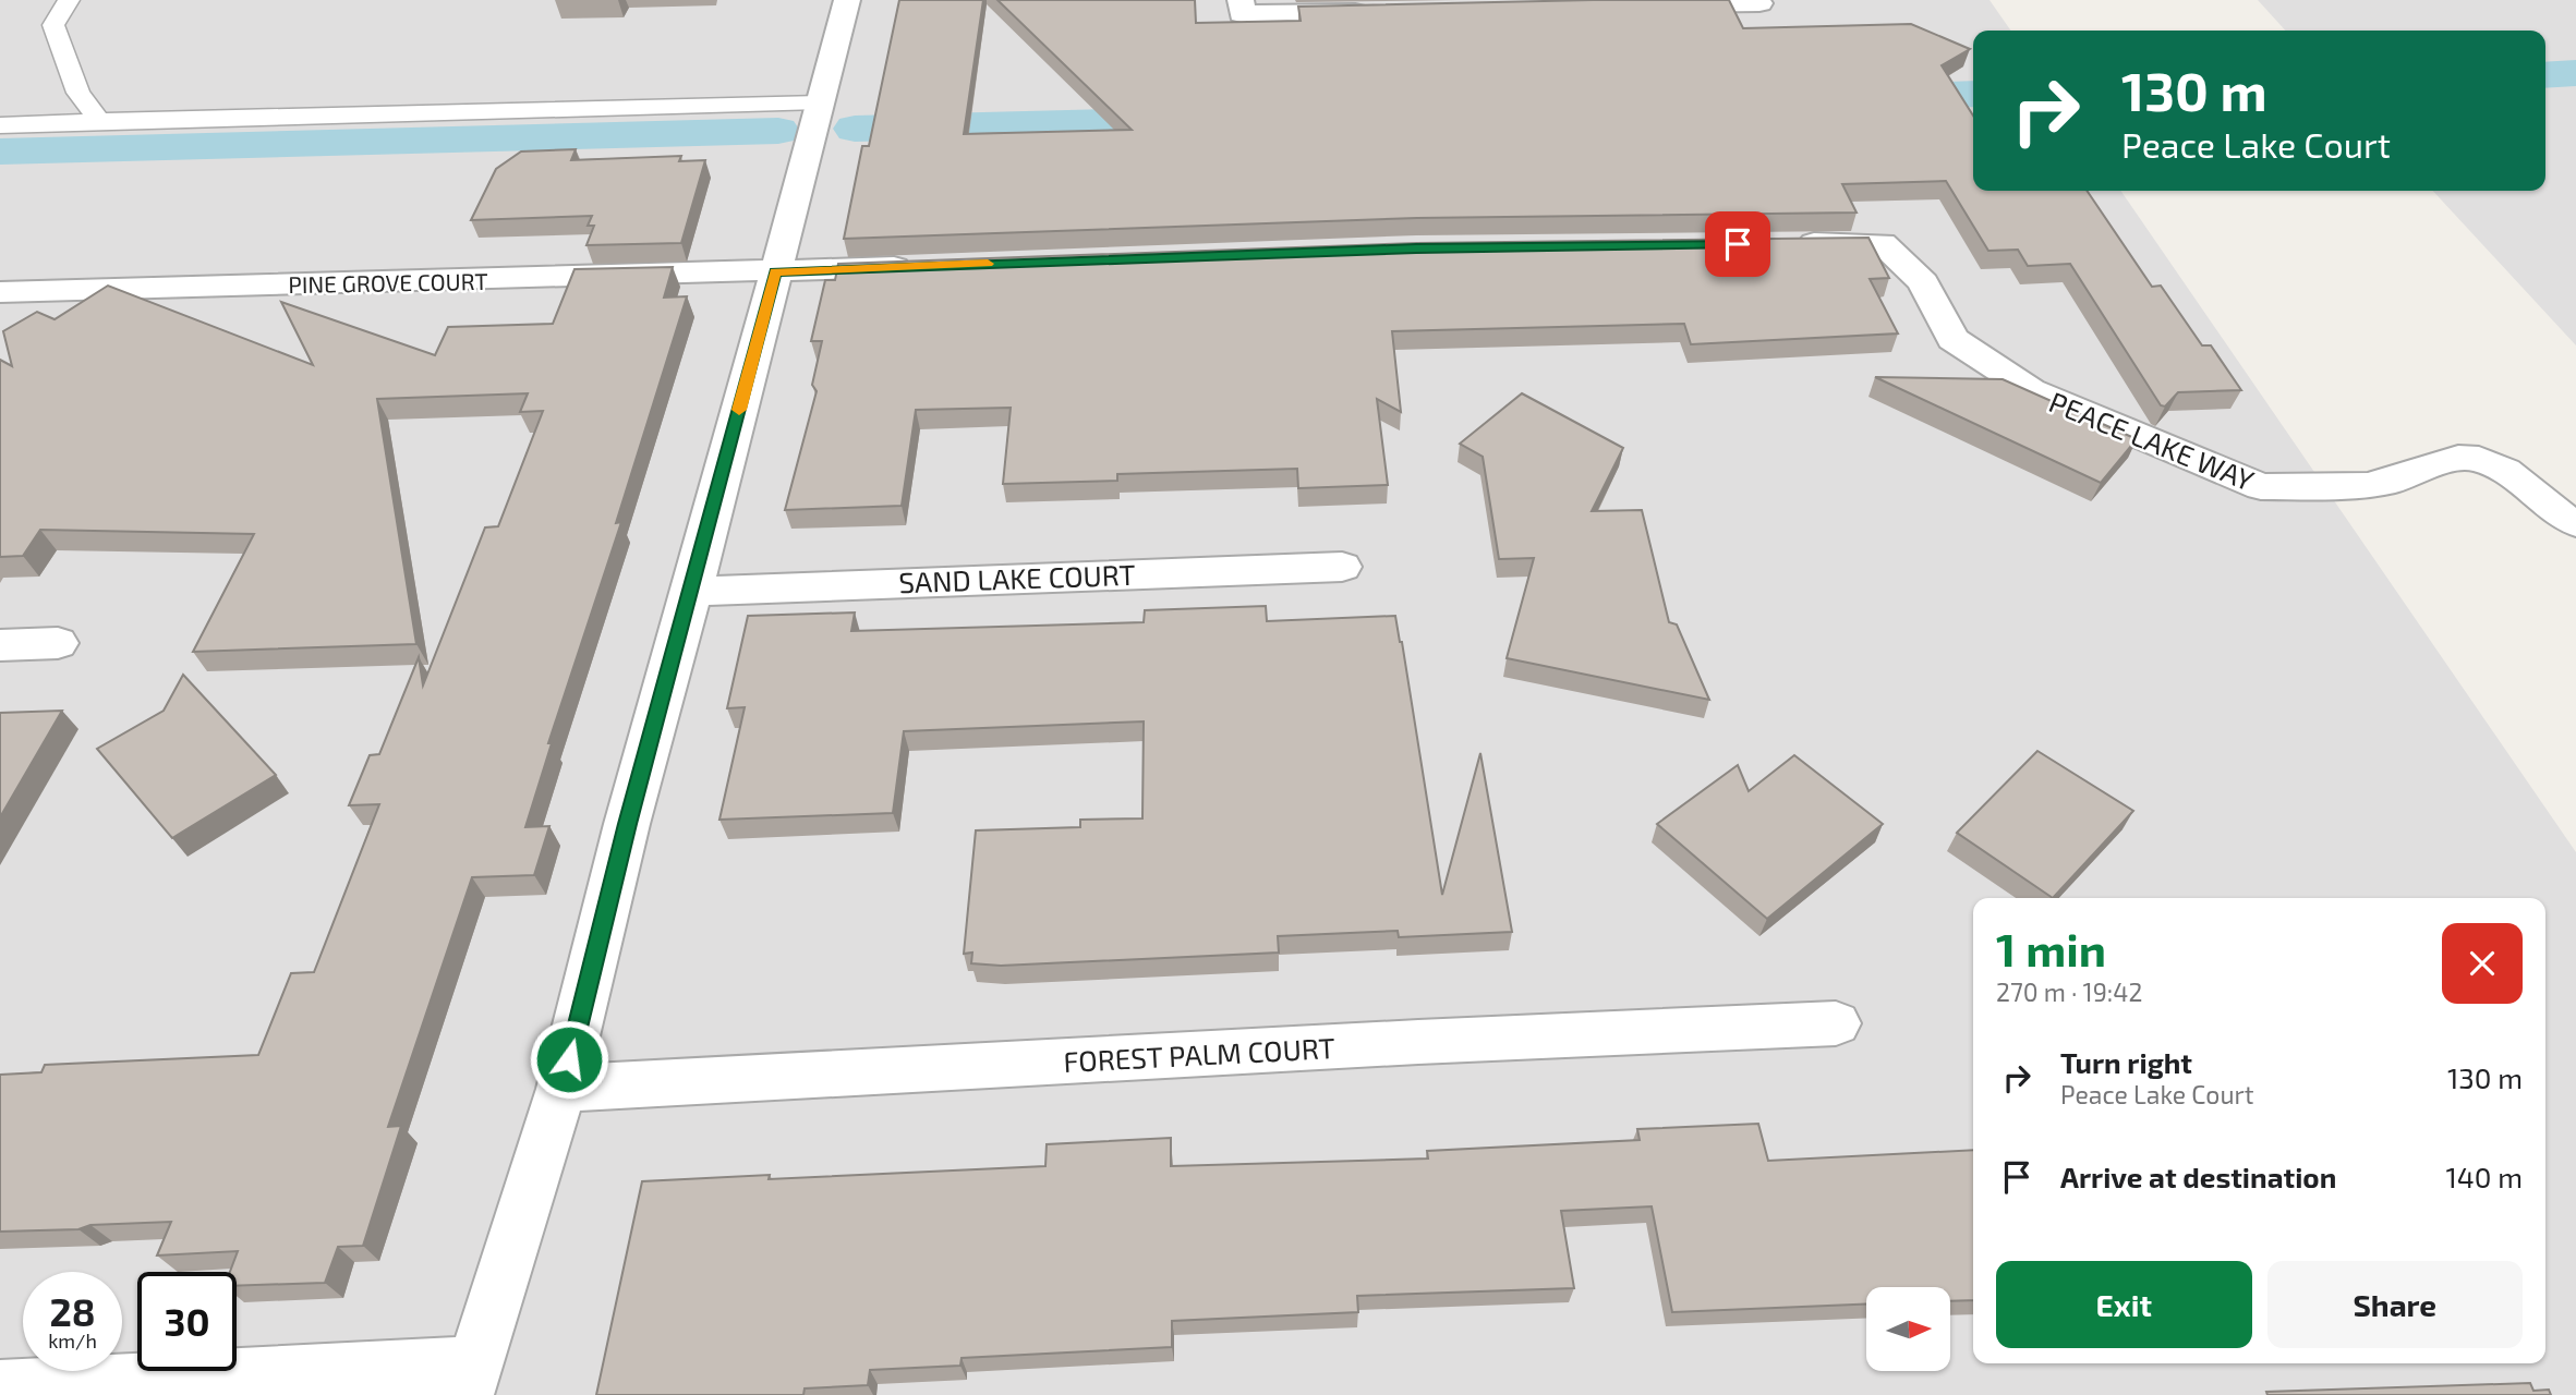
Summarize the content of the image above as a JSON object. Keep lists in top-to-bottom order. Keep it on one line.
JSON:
{"streets":{"street":["PINE GROVE COURT","PEACE LAKE WAY","SAND LAKE COURT","FOREST PALM COURT"]},"north":"right","page":{"turn":["130 m","Peace Lake Court"],"heading":["1 min","270 m · 19:42"],"list":[{"name":"Turn right","note":"Peace Lake Court","value":"130 m"},{"name":"Arrive at destination","value":"140 m"}],"buttons":["Exit","Share"],"speed":"28 km/h","limit":"30"}}
